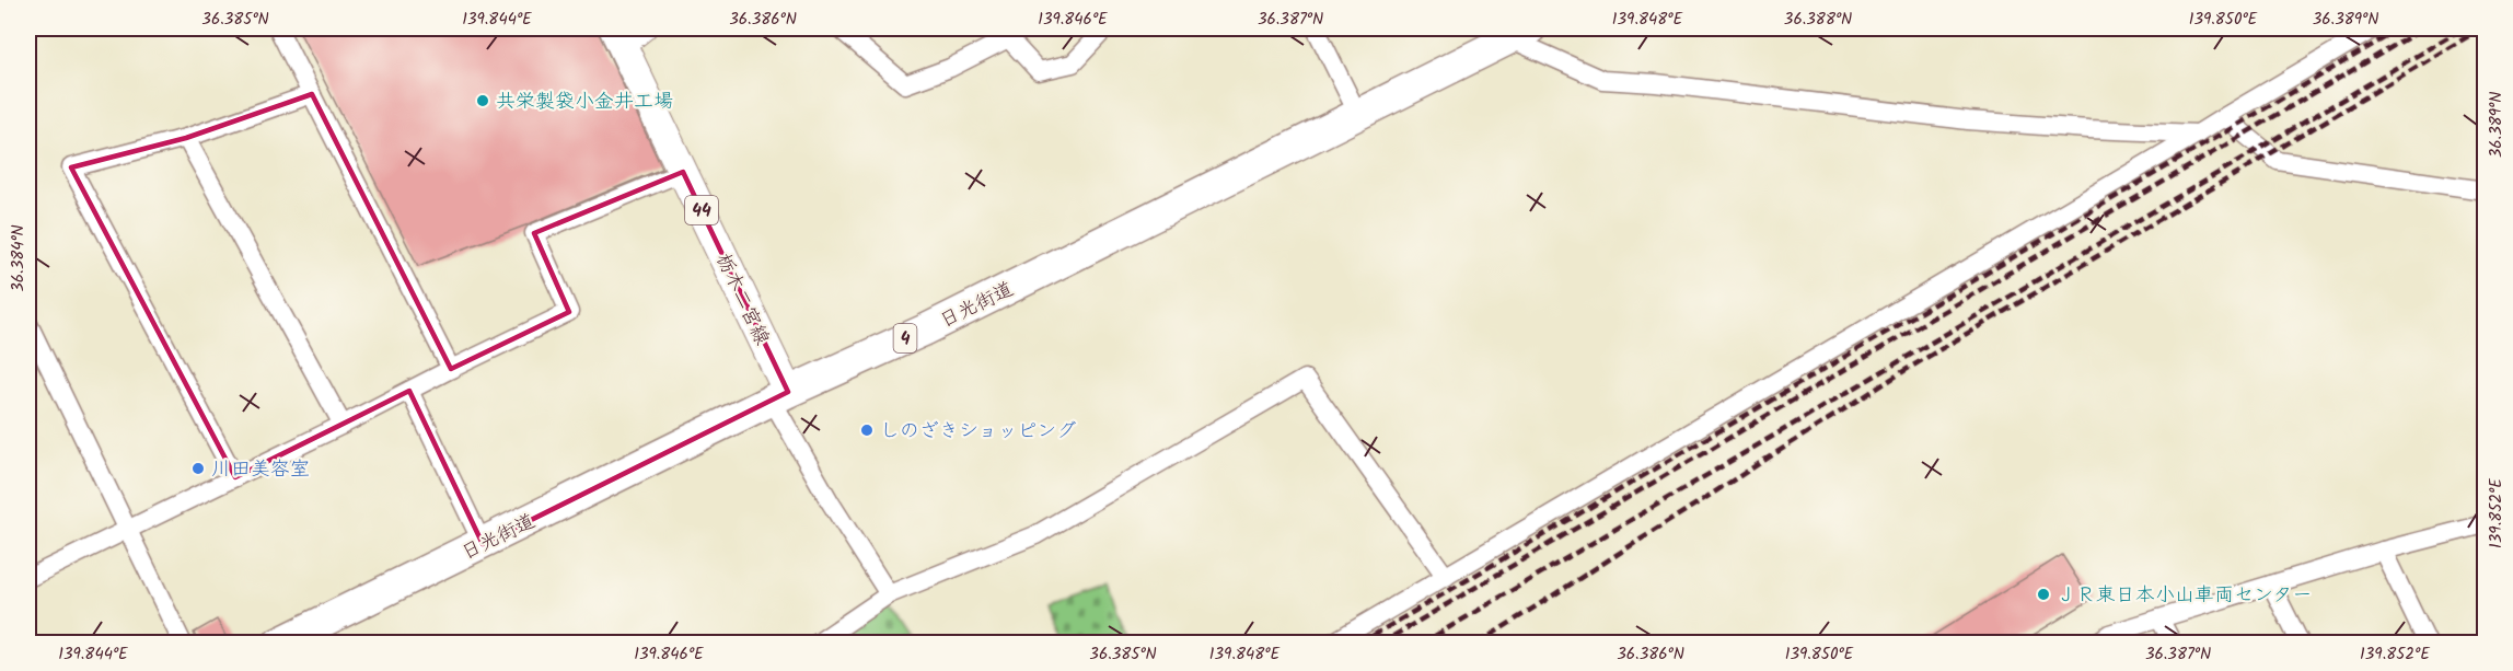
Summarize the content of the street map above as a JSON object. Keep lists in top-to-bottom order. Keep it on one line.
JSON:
{"streets":{"highway":["日光街道","4"],"main road":["44","栃木二宮線"]},"crossings":[["栃木二宮線","日光街道"]],"places":["共栄製袋小金井工場","しのざきショッピング","川田美容室","ＪＲ東日本小山車両センター"],"coordinates":["36.385°N","139.844°E","36.386°N","139.846°E","36.387°N","139.848°E","36.388°N","139.850°E","36.389°N","36.384°N","139.852°E"]}
